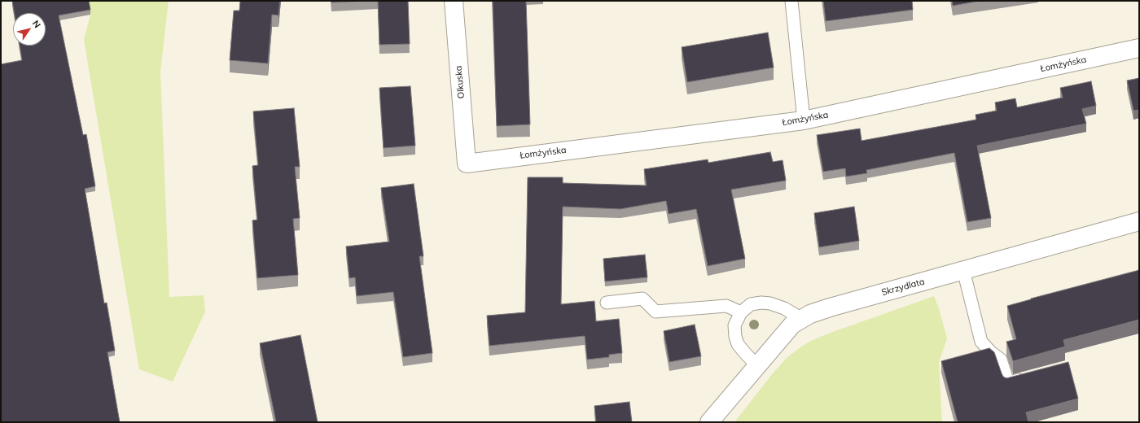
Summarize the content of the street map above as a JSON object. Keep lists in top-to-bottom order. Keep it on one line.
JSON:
{"streets":{"street":["Łomżyńska","Olkuska","Skrzydlata"]},"crossings":[["Łomżyńska","Olkuska"]],"north":"top right"}
